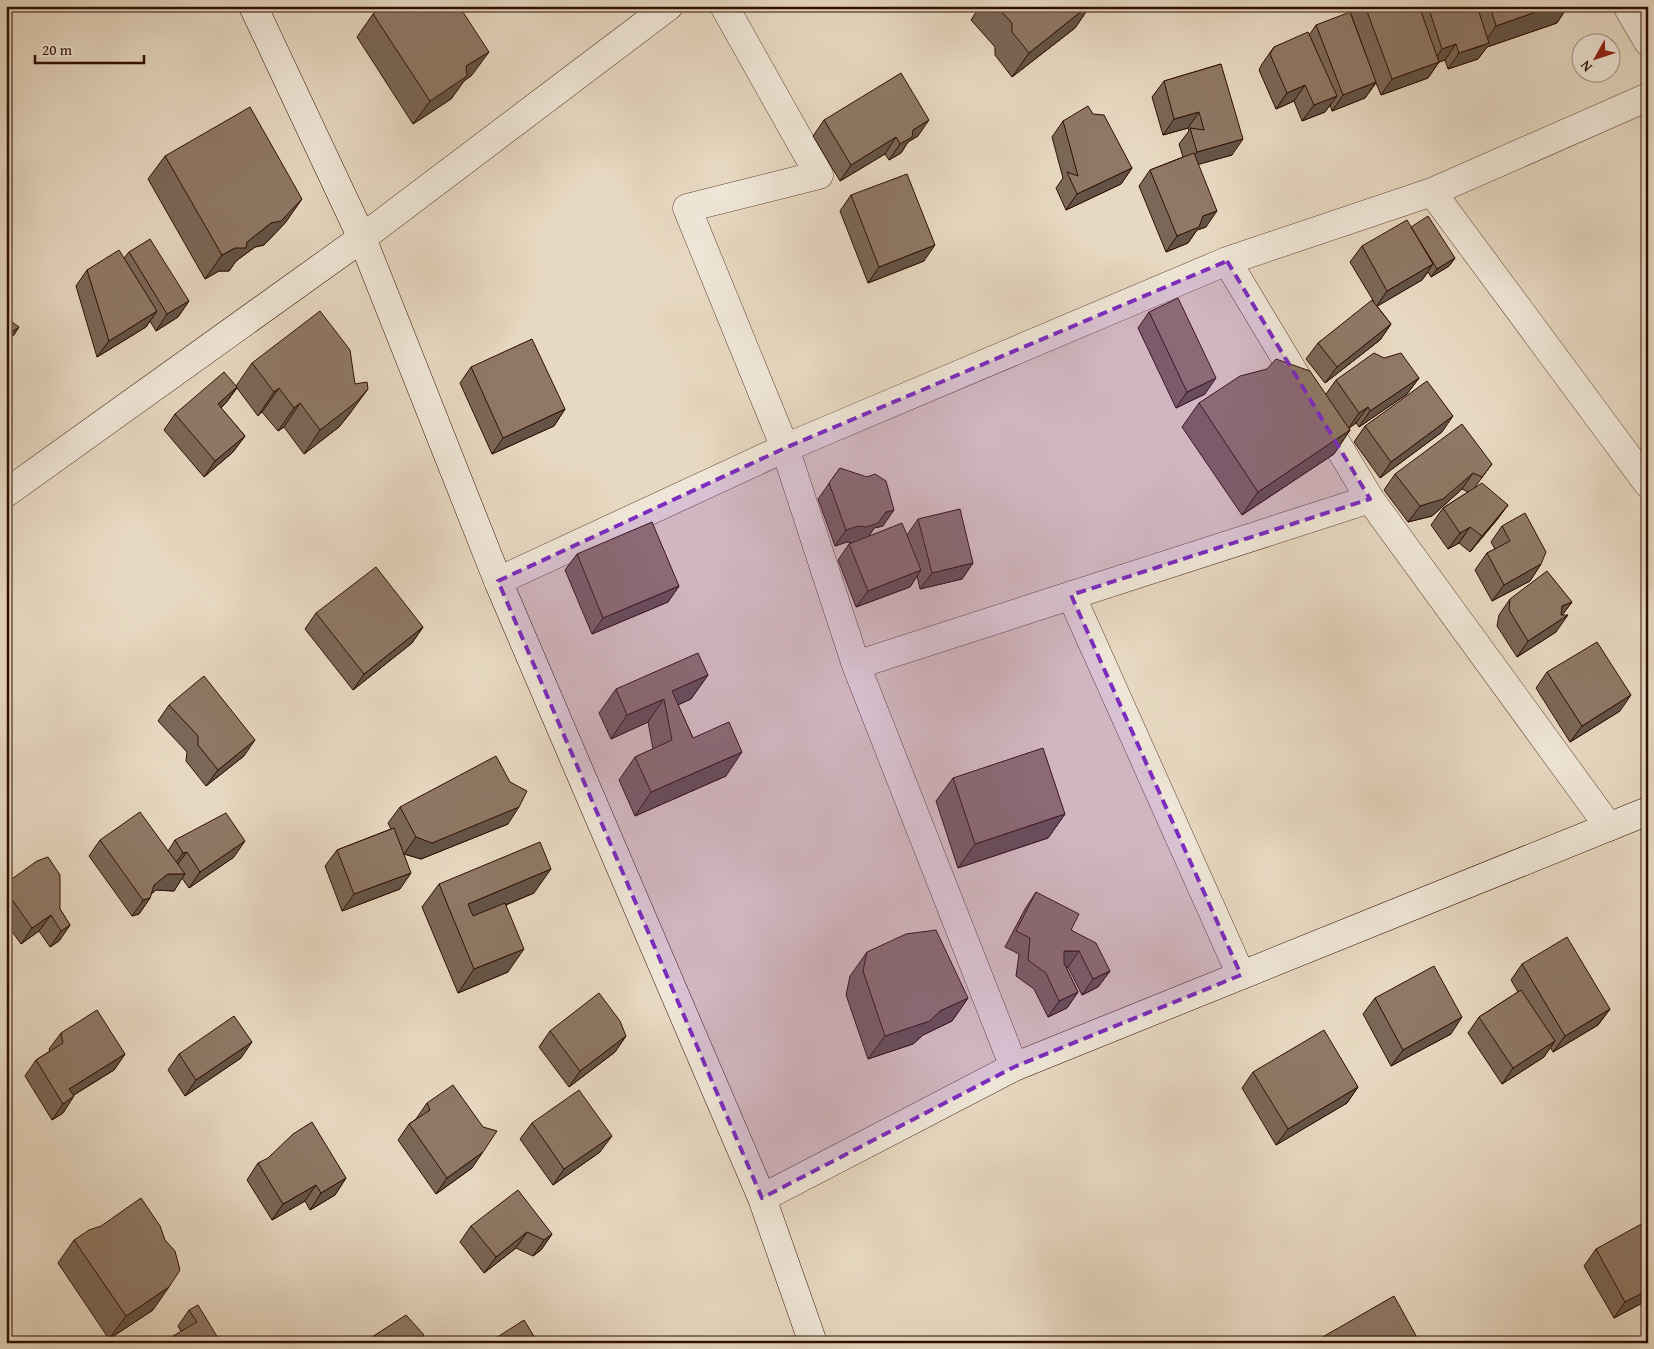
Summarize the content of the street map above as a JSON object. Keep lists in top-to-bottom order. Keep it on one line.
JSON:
{"scale_bar":"20 m","north":"bottom left"}
